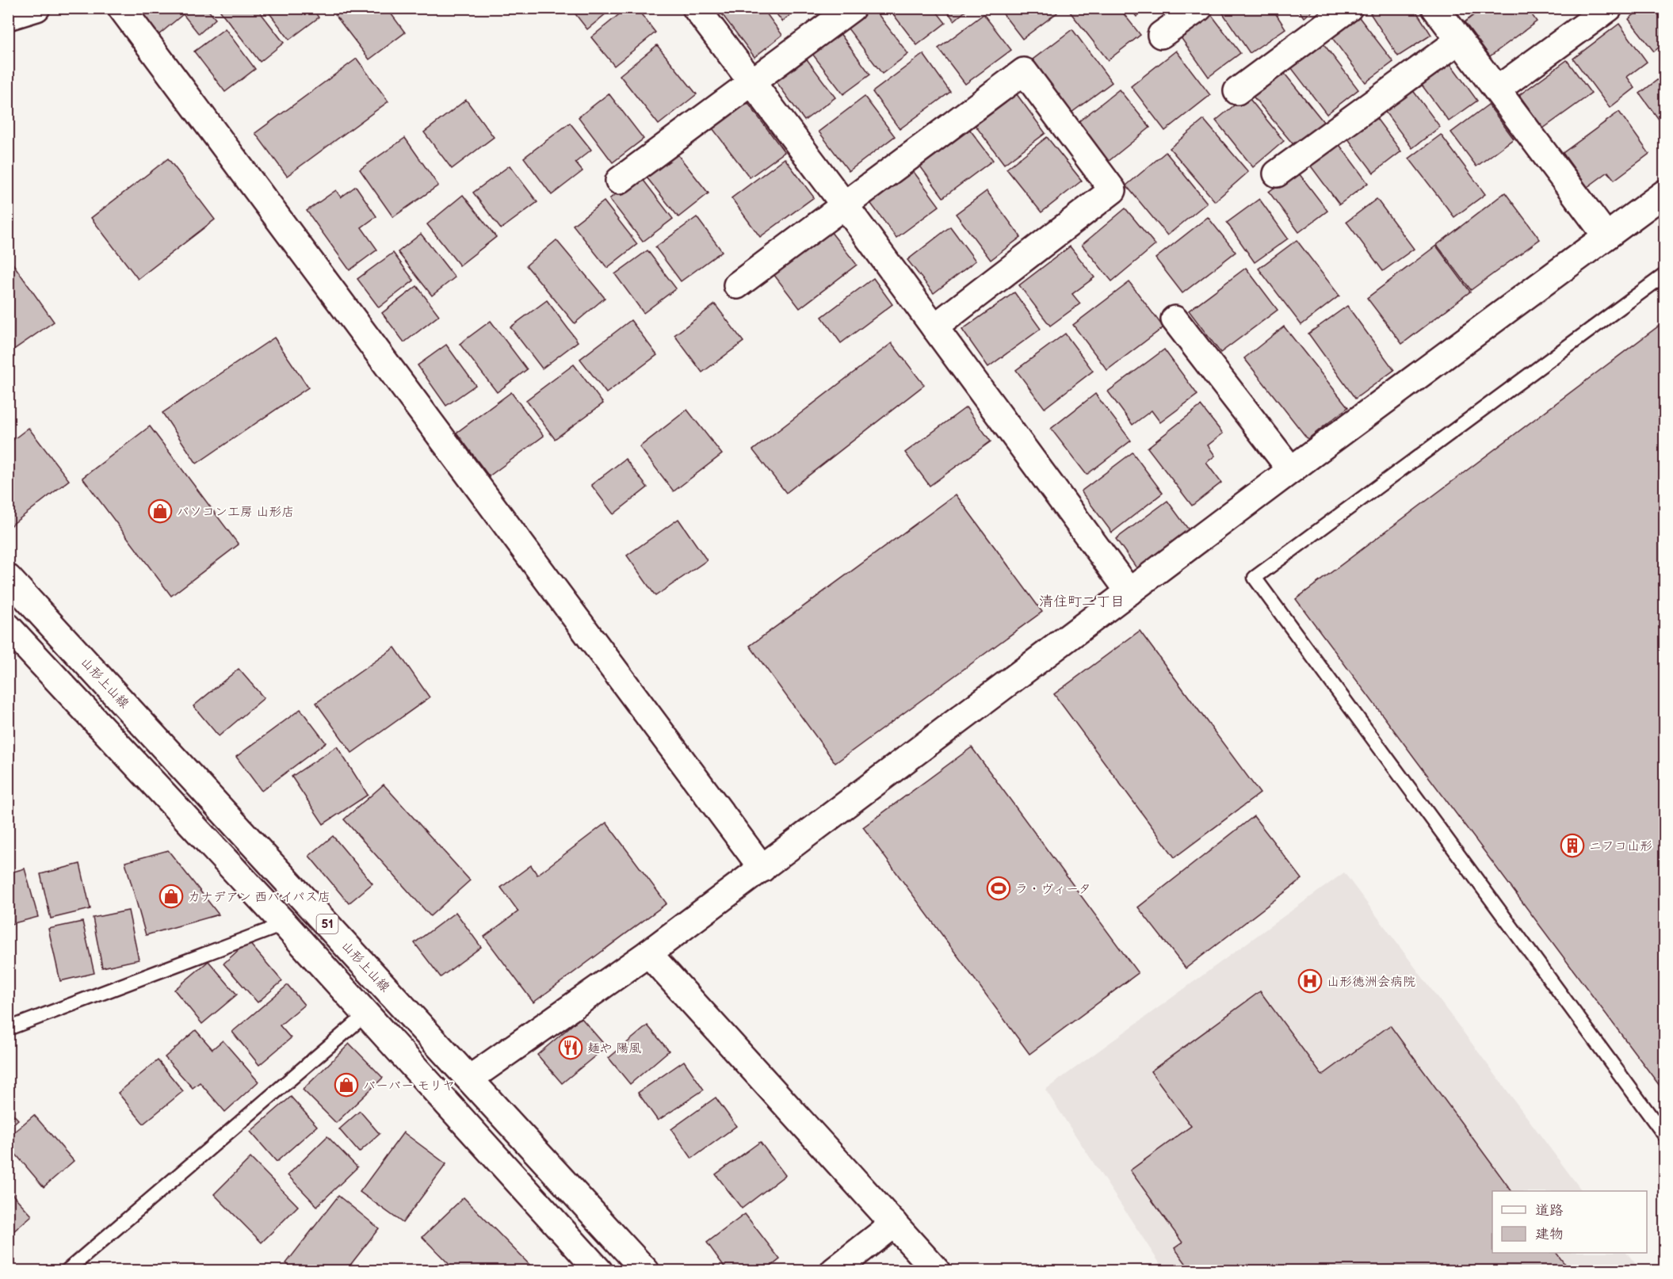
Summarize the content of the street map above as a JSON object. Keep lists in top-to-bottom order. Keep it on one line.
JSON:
{"streets":{"street":["山形上山線","51"]},"districts":["清住町二丁目"],"places":{"shop":["パソコン工房 山形店","カナデアン 西バイパス店","バーバー モリヤ"],"building":["ニフコ山形"],"sports":["ラ・ヴィータ"],"hospital":["山形徳洲会病院"],"restaurant":["麺や 陽風"]},"legend":["道路","建物"]}
